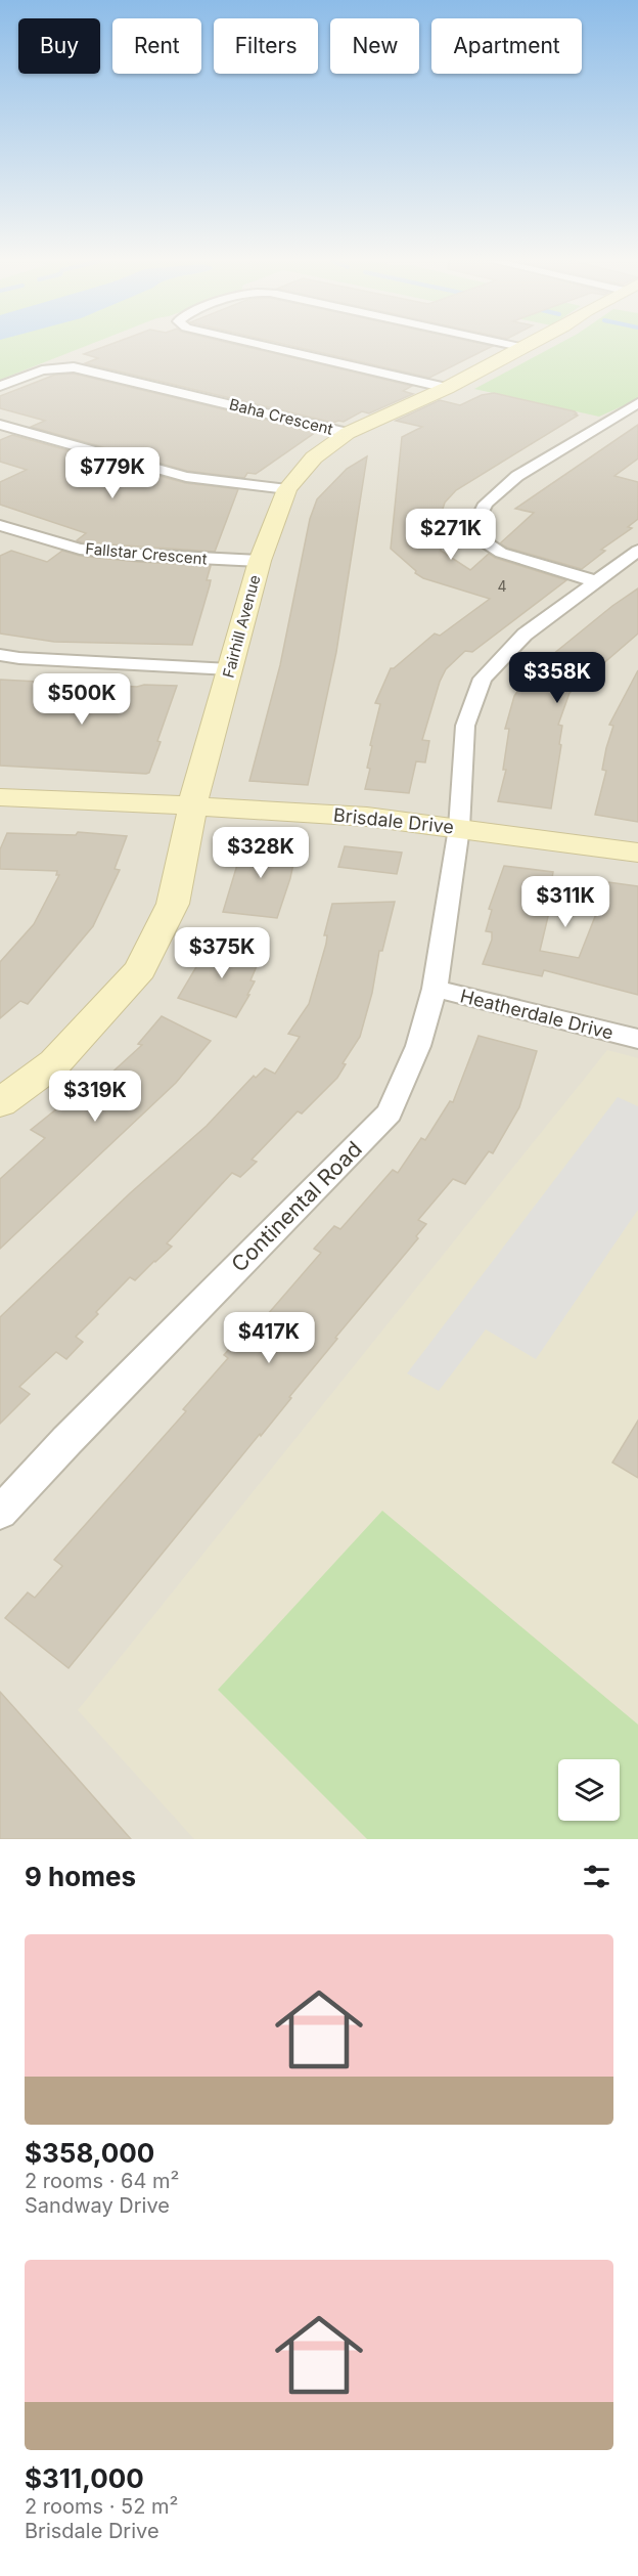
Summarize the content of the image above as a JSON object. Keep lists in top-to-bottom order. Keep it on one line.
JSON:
{"streets":{"street":["Baha Crescent","Fallstar Crescent","Fairhill Avenue","Brisdale Drive","Heatherdale Drive","Continental Road"]},"crossings":[["Baha Crescent","Fairhill Avenue"],["Fallstar Crescent","Fairhill Avenue"],["Fairhill Avenue","Brisdale Drive"],["Brisdale Drive","Continental Road"],["Heatherdale Drive","Continental Road"]],"house_numbers":["4"],"page":{"chip":["Buy","Rent","Filters","New","Apartment"],"price":["$779K","$271K","$358K","$500K","$328K","$311K","$375K","$319K","$417K"],"heading":"9 homes","list":[{"name":"$358,000","note":"2 rooms · 64 m² · Sandway Drive"},{"name":"$311,000","note":"2 rooms · 52 m² · Brisdale Drive"}]}}
